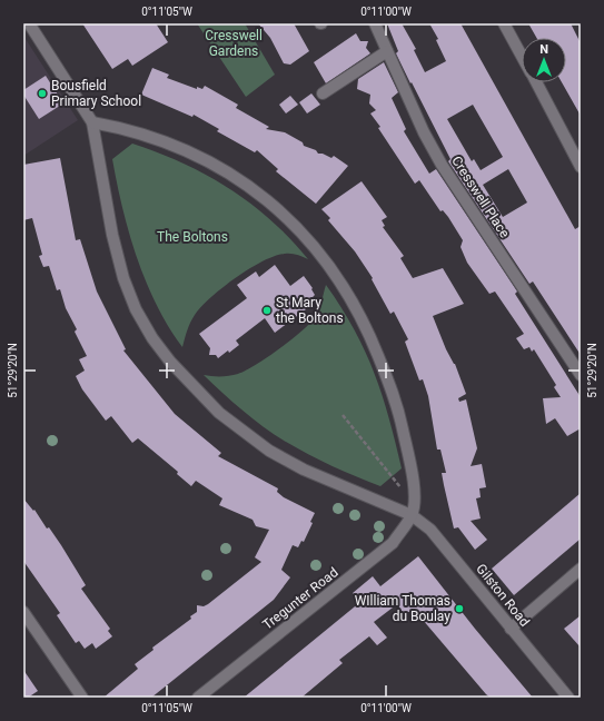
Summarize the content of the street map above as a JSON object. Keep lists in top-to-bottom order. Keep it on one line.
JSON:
{"streets":{"street":["Cresswell Place","Gilston Road","Tregunter Road"]},"crossings":[["Gilston Road","Tregunter Road"]],"parks":["Cresswell Gardens","The Boltons"],"places":["Bousfield Primary School","St Mary the Boltons","WIlliam Thomas du Boulay"],"north":"top","coordinates":["0°11'05\"W","0°11'00\"W","51°29'20\"N"]}
